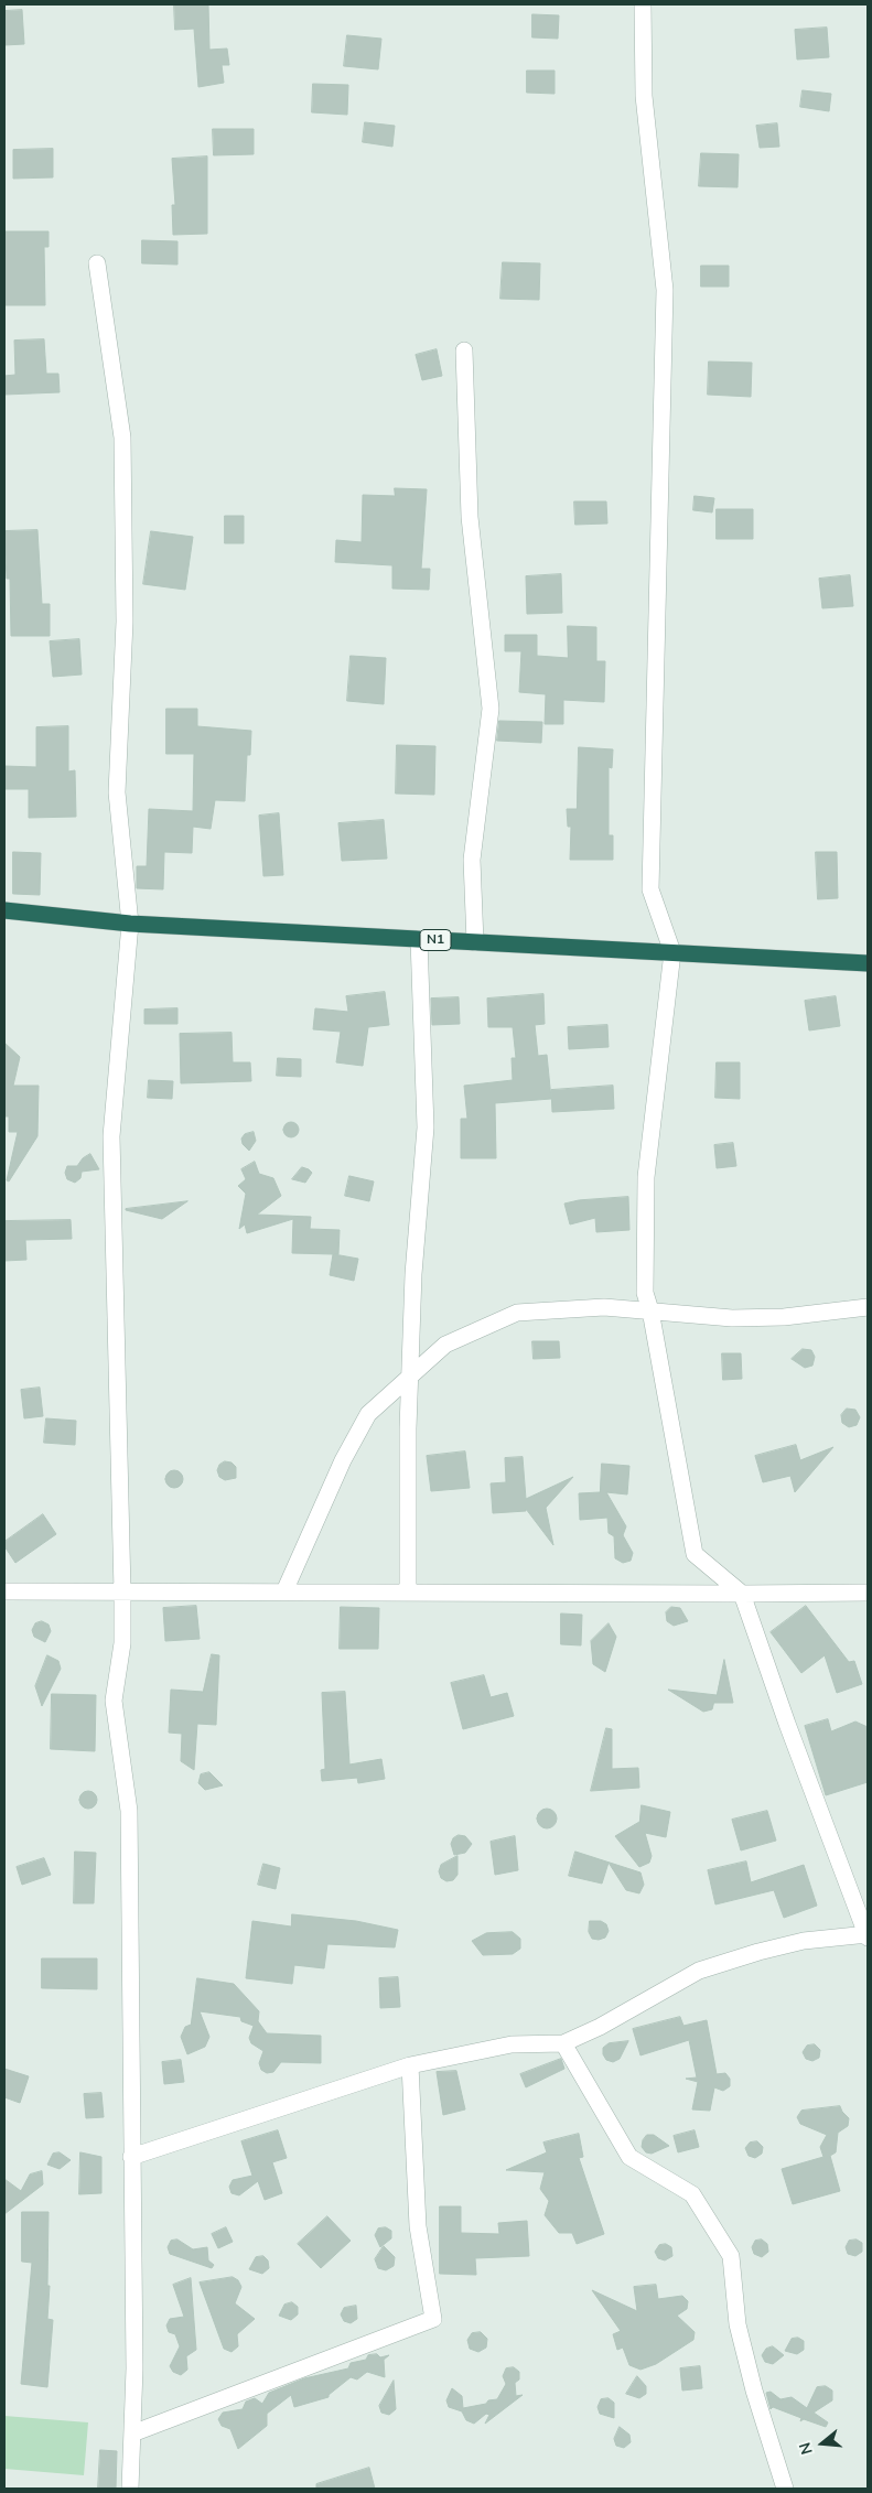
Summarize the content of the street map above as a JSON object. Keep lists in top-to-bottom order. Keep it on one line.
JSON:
{"streets":{"highway":["N1"]},"north":"left"}
